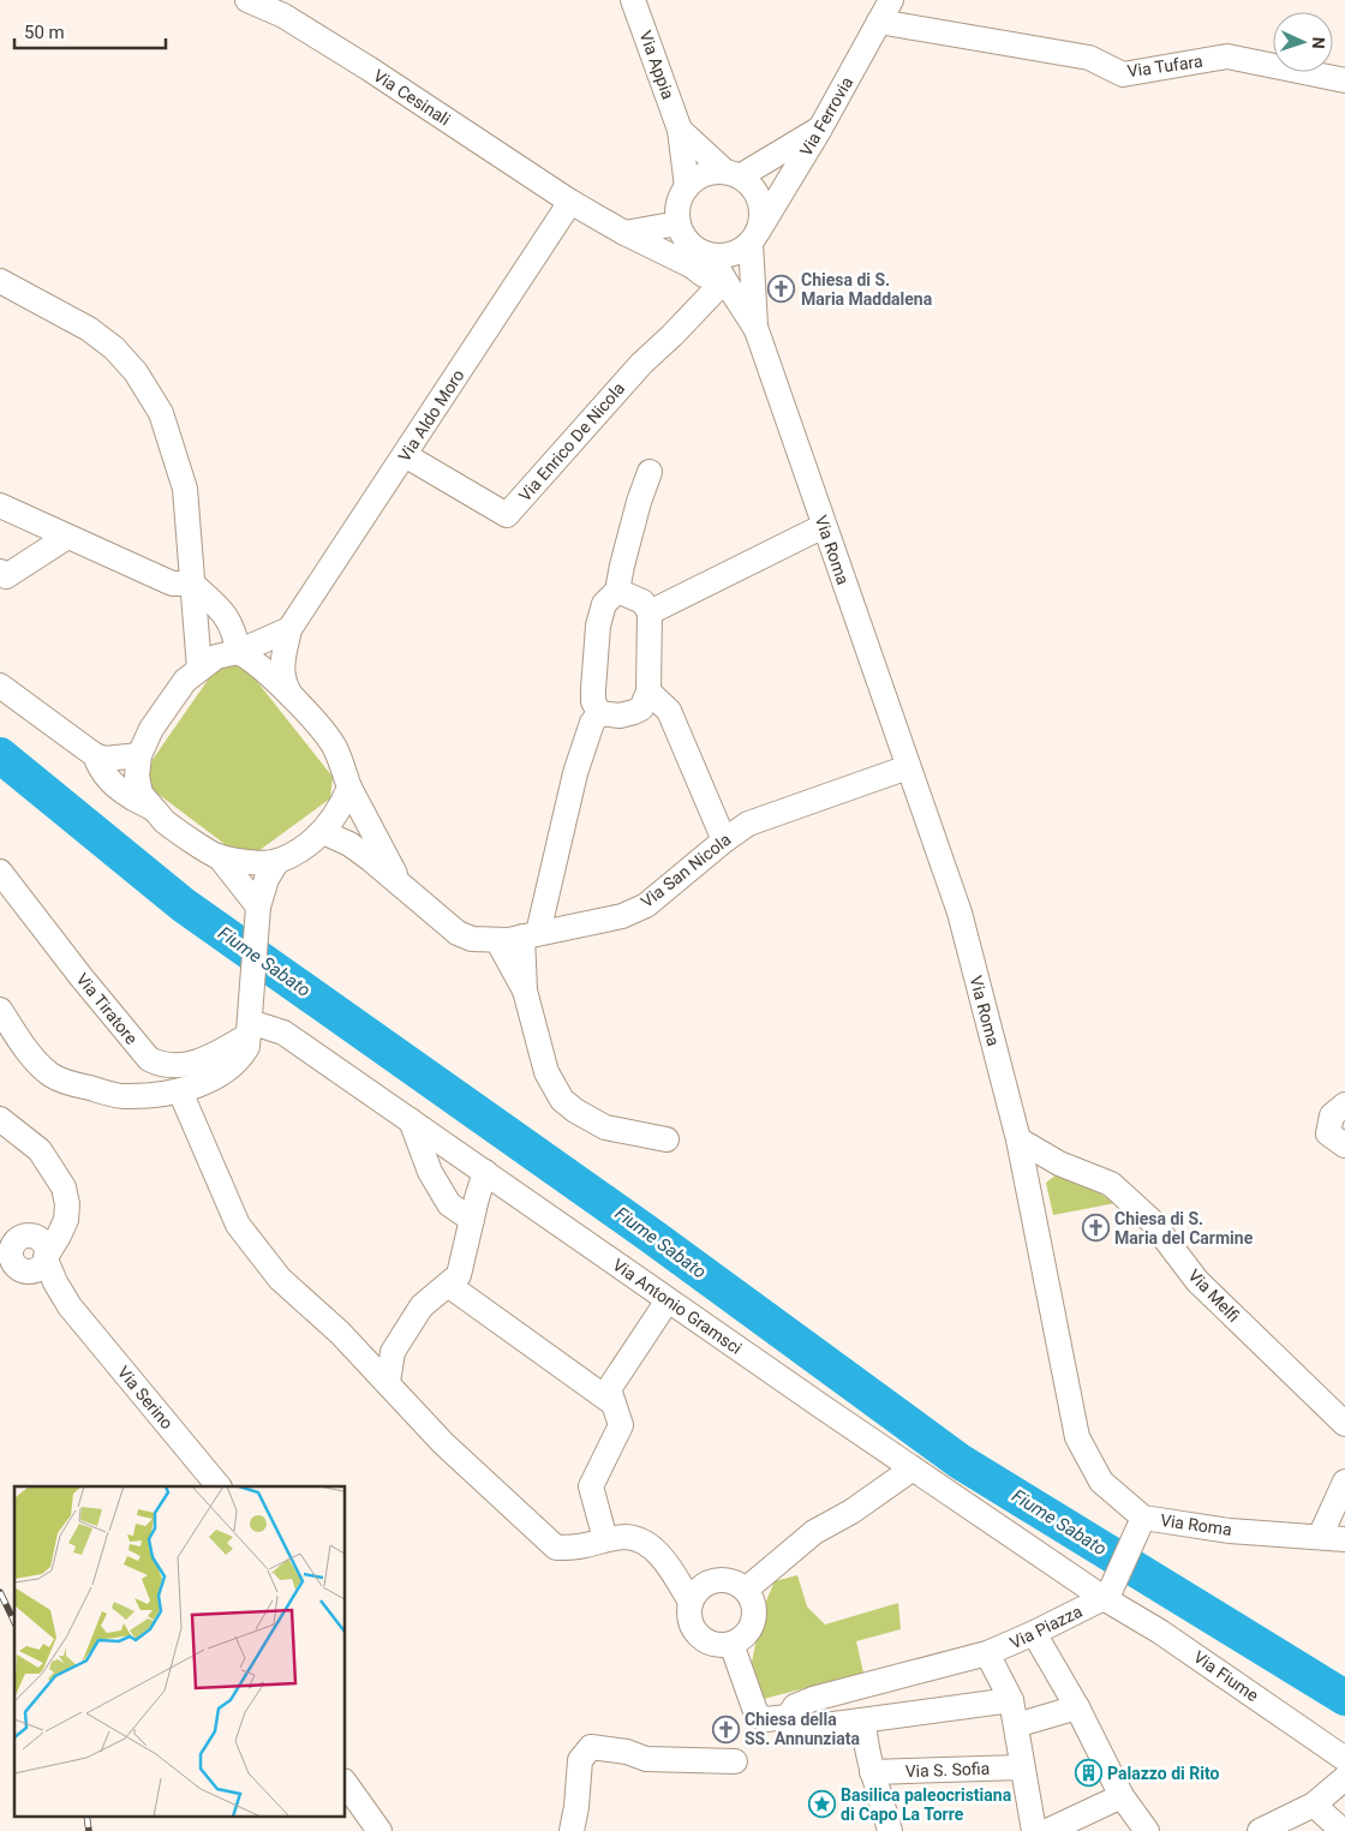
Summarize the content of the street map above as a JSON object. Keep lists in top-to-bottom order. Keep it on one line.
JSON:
{"streets":{"street":["Via Appia","Via Tufara","Via Cesinali","Via Ferrovia","Via Aldo Moro","Via Enrico De Nicola","Via Roma","Via San Nicola","Via Tiratore","Via Melfi","Via Antonio Gramsci","Via Serino","Via Piazza","Via Fiume","Via S. Sofia"]},"crossings":[["Via Appia","Via Cesinali"],["Via Appia","Via Ferrovia"],["Via Appia","Via Roma"],["Via Tufara","Via Ferrovia"],["Via Cesinali","Via Ferrovia"],["Via Cesinali","Via Aldo Moro"],["Via Cesinali","Via Roma"],["Via Ferrovia","Via Roma"],["Via Aldo Moro","Via Enrico De Nicola"],["Via Enrico De Nicola","Via Roma"],["Via Roma","Via San Nicola"],["Via Roma","Via Melfi"],["Via Tiratore","Via Antonio Gramsci"],["Via Antonio Gramsci","Via Piazza"],["Via Antonio Gramsci","Via Fiume"],["Via Piazza","Via Fiume"]],"water":["Fiume Sabato"],"places":{"church":["Chiesa di S. Maria Maddalena","Chiesa di S. Maria del Carmine","Chiesa della SS. Annunziata"],"building":["Palazzo di Rito"],"place":["Basilica paleocristiana di Capo La Torre"]},"scale_bar":"50 m","north":"right"}
